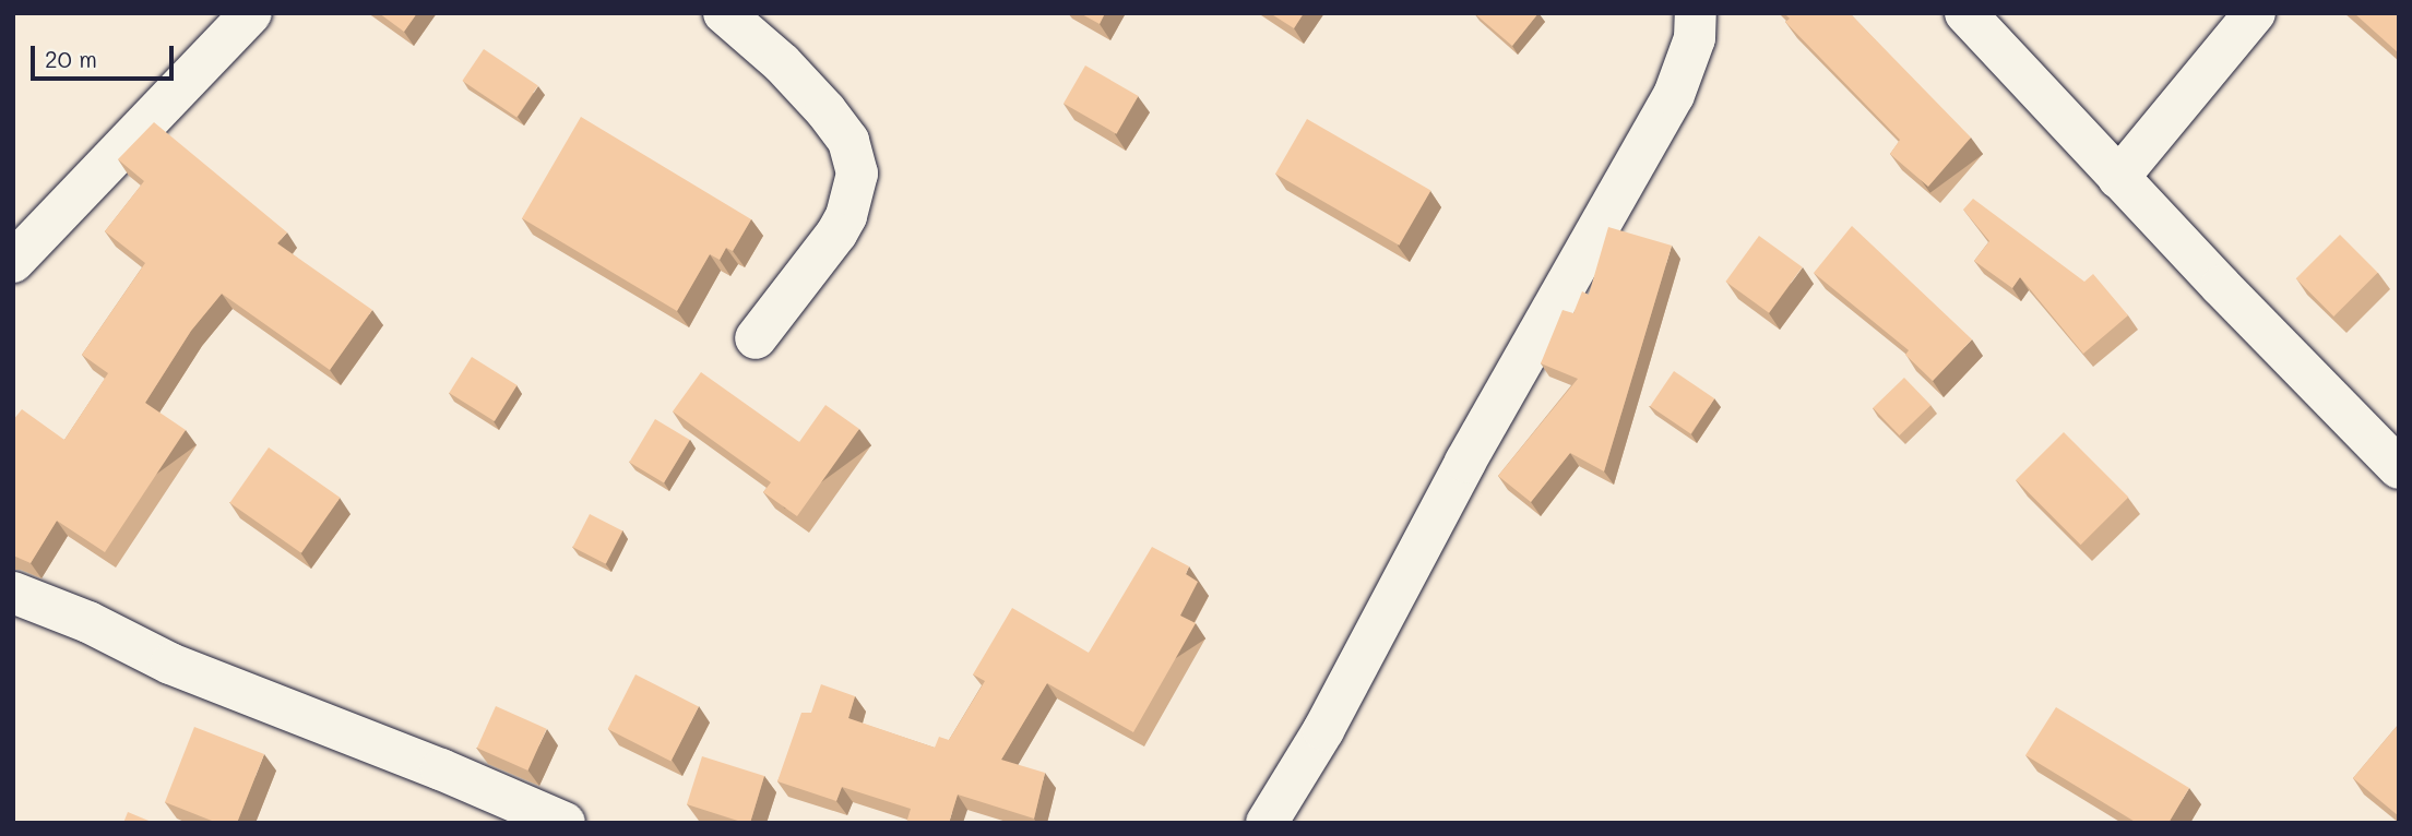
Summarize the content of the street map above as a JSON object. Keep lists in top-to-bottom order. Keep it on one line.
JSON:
{"scale_bar":"20 m"}
